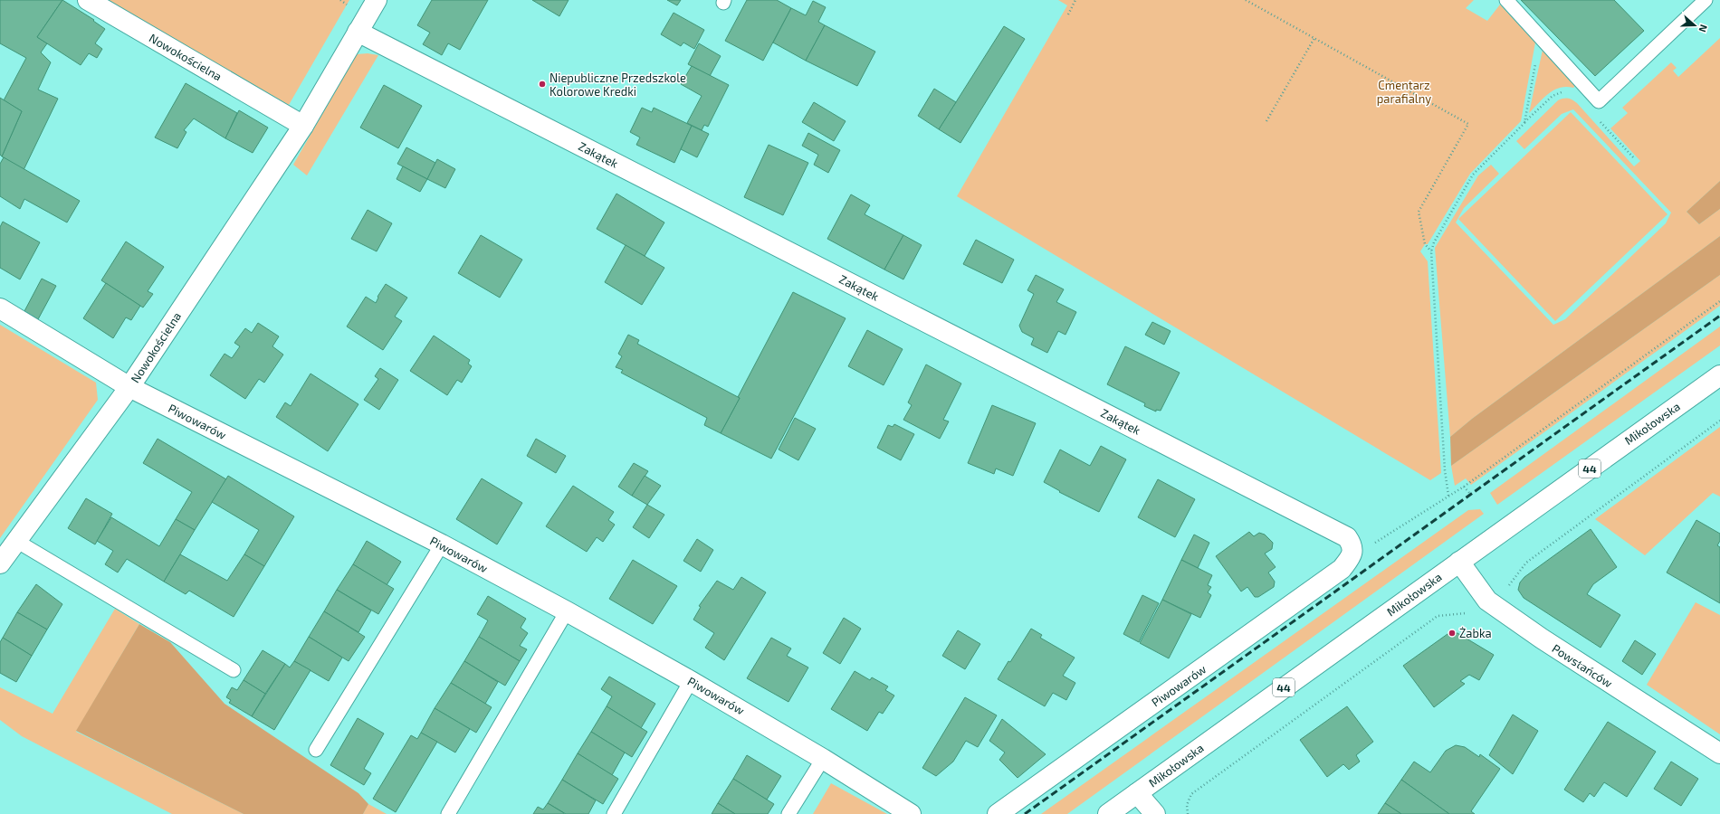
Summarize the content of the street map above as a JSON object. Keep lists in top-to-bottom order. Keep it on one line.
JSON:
{"streets":{"street":["Nowokościelna","Zakątek","Piwowarów","Mikołowska","44","Powstańców"]},"crossings":[["Nowokościelna","Zakątek"],["Nowokościelna","Piwowarów"],["Zakątek","Piwowarów"],["Mikołowska","Powstańców"]],"parks":["Cmentarz parafialny"],"places":["Niepubliczne Przedszkole Kolorowe Kredki","Żabka"],"north":"right"}
